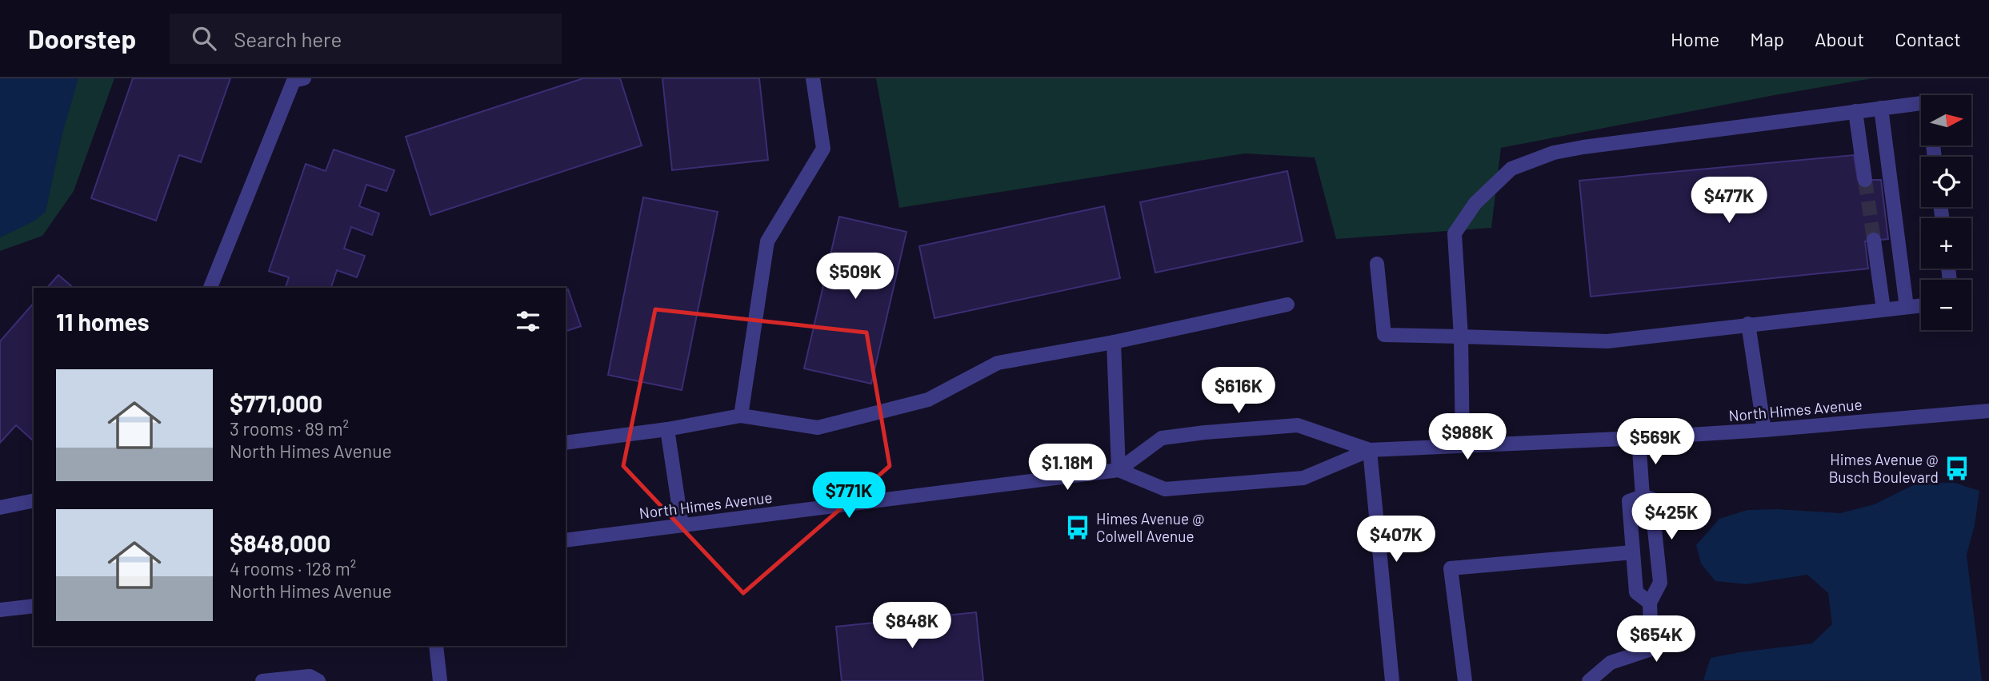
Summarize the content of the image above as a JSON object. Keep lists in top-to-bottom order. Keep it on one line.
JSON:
{"streets":{"street":["North Himes Avenue"]},"places":{"bus stop":["Himes Avenue @ Busch Boulevard","Himes Avenue @ Colwell Avenue"]},"north":"right","page":{"header":"Doorstep","search":"Search here","nav":["Home","Map","About","Contact"],"map_buttons":["+","−"],"price":["$477K","$509K","$616K","$988K","$569K","$1.18M","$771K","$425K","$407K","$848K","$654K"],"heading":"11 homes","list":[{"name":"$771,000","note":"3 rooms · 89 m² · North Himes Avenue"},{"name":"$848,000","note":"4 rooms · 128 m² · North Himes Avenue"}]}}
